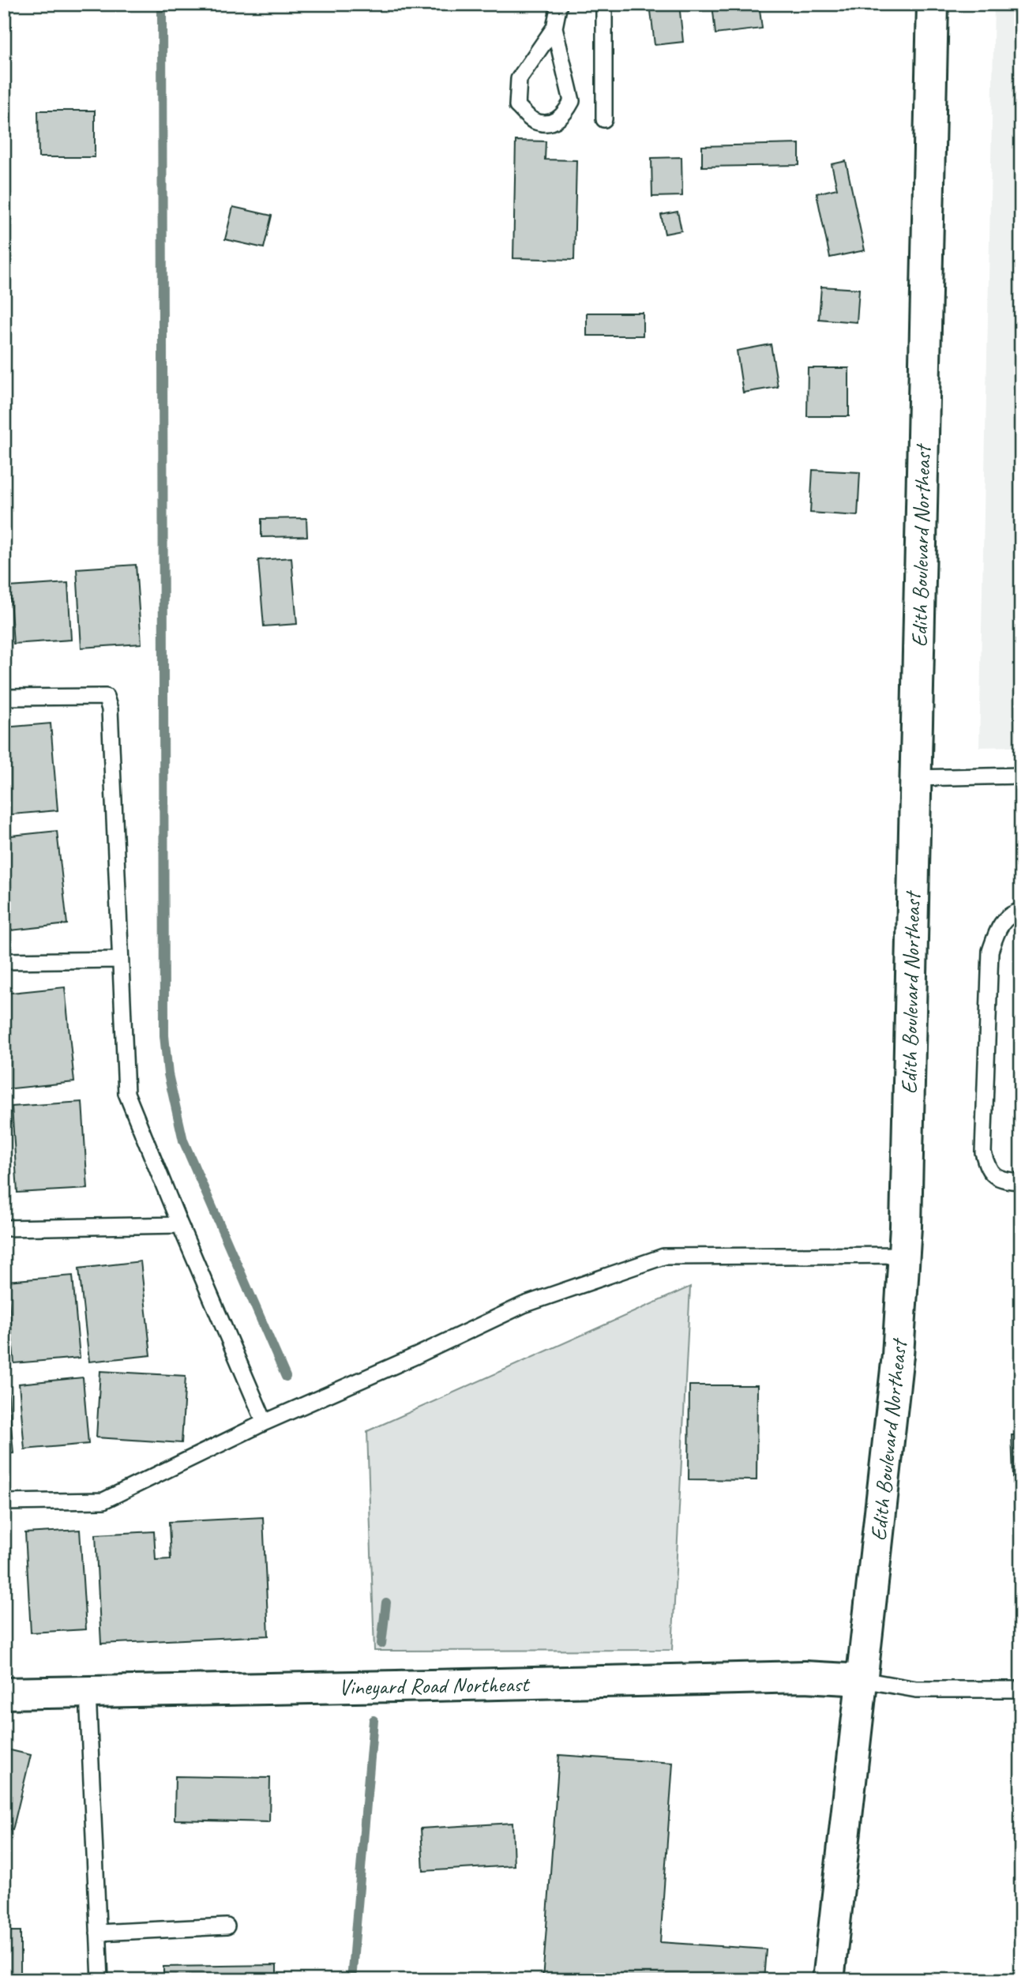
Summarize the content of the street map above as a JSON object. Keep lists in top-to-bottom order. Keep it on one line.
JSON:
{"streets":{"street":["Edith Boulevard Northeast","Vineyard Road Northeast"]},"crossings":[["Edith Boulevard Northeast","Vineyard Road Northeast"]]}
